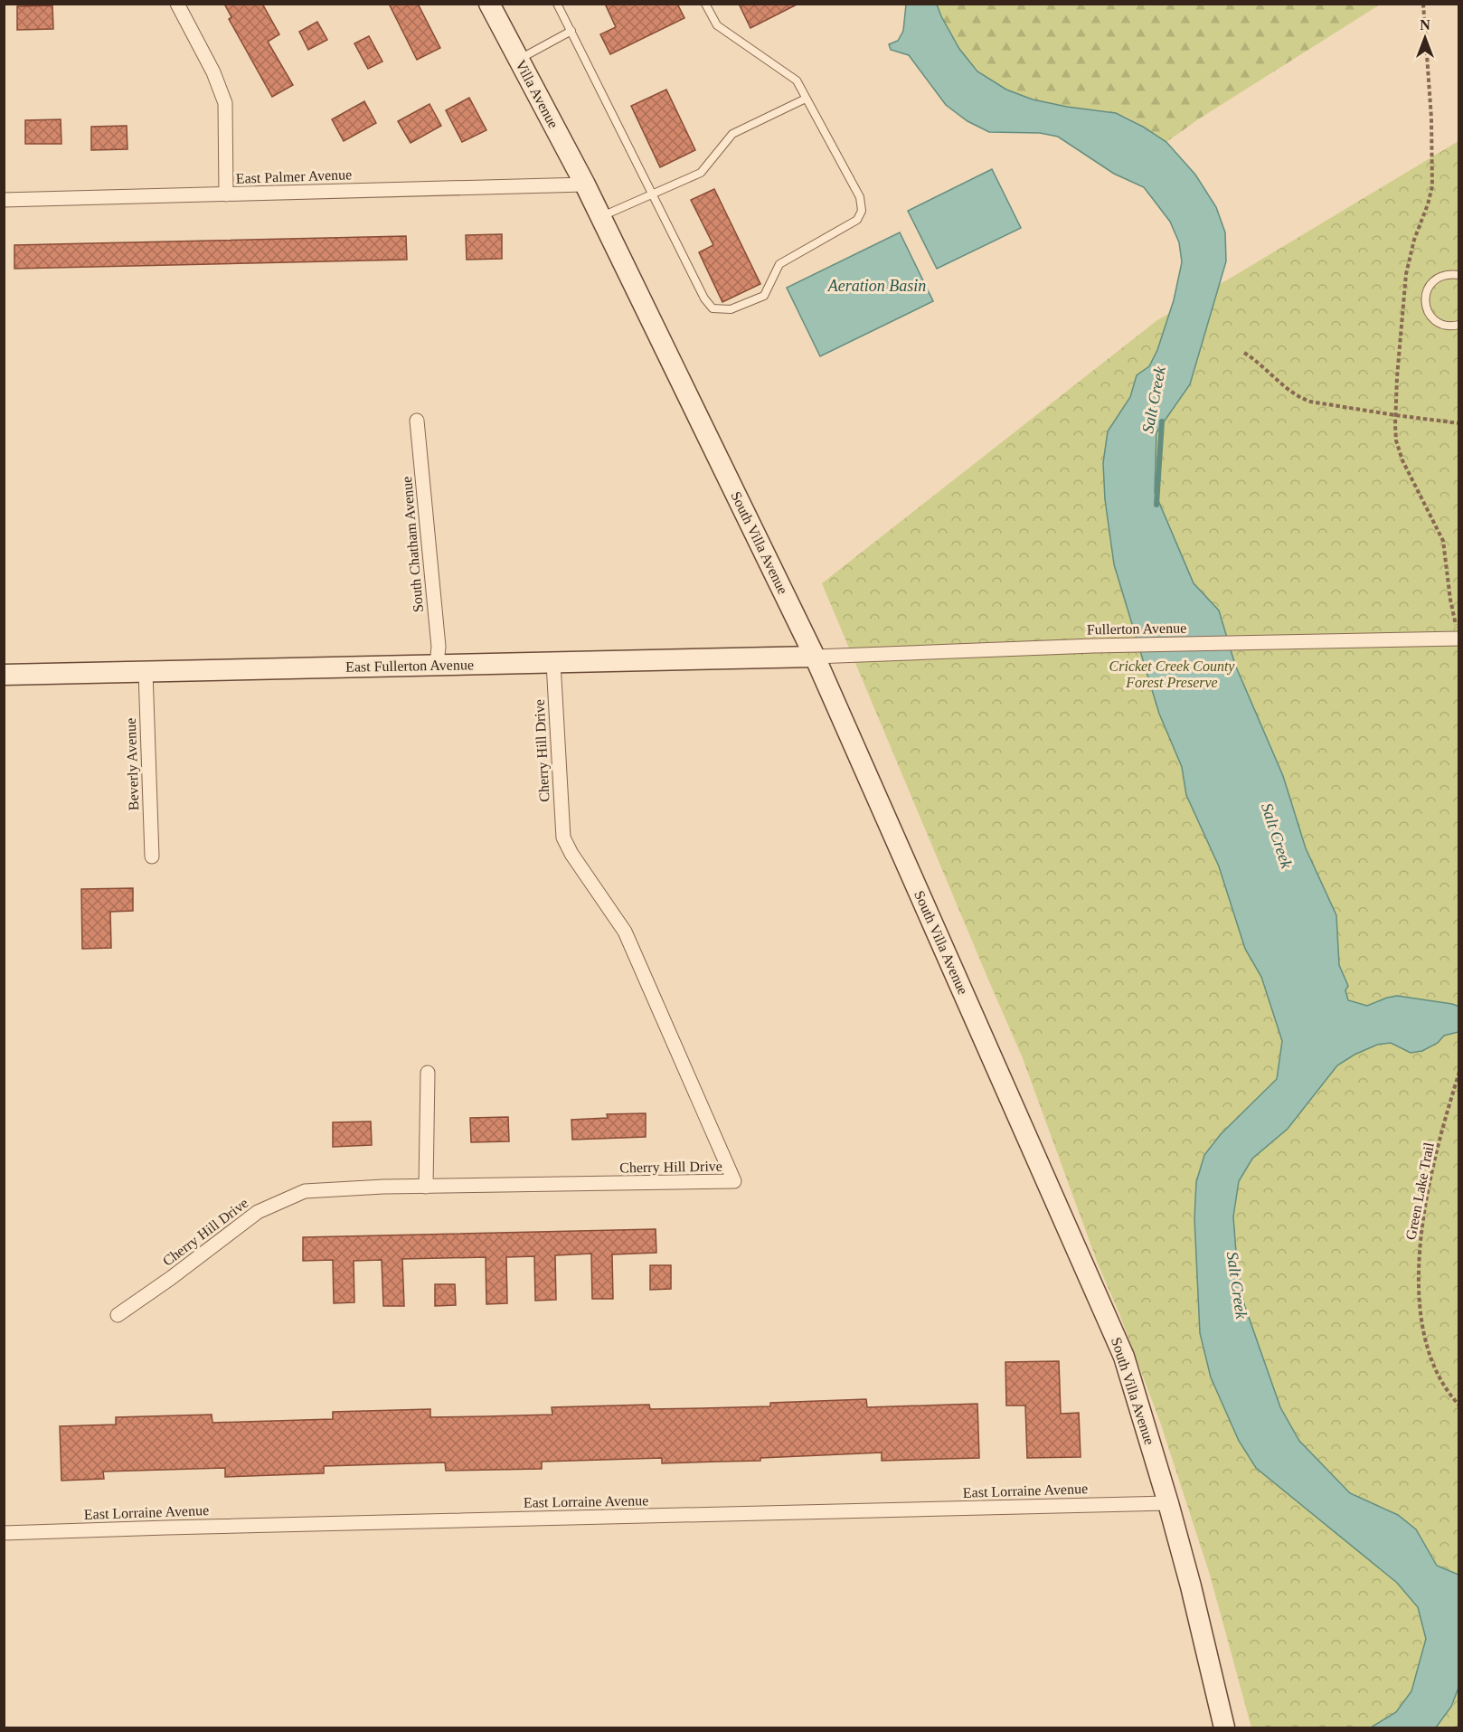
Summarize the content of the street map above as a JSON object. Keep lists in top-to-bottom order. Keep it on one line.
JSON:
{"streets":{"main road":["Villa Avenue","South Villa Avenue","East Fullerton Avenue"],"street":["East Palmer Avenue","South Chatham Avenue","Fullerton Avenue","Cherry Hill Drive","Beverly Avenue","East Lorraine Avenue"],"path":["Green Lake Trail"]},"crossings":[["Villa Avenue","East Palmer Avenue"],["Villa Avenue","South Villa Avenue"],["East Palmer Avenue","South Villa Avenue"],["South Villa Avenue","Fullerton Avenue"],["South Villa Avenue","East Fullerton Avenue"],["South Villa Avenue","East Lorraine Avenue"],["South Chatham Avenue","East Fullerton Avenue"],["Fullerton Avenue","East Fullerton Avenue"],["East Fullerton Avenue","Cherry Hill Drive"],["East Fullerton Avenue","Beverly Avenue"]],"water":["Aeration Basin","Salt Creek"],"parks":["Cricket Creek County Forest Preserve"],"north":"top"}
